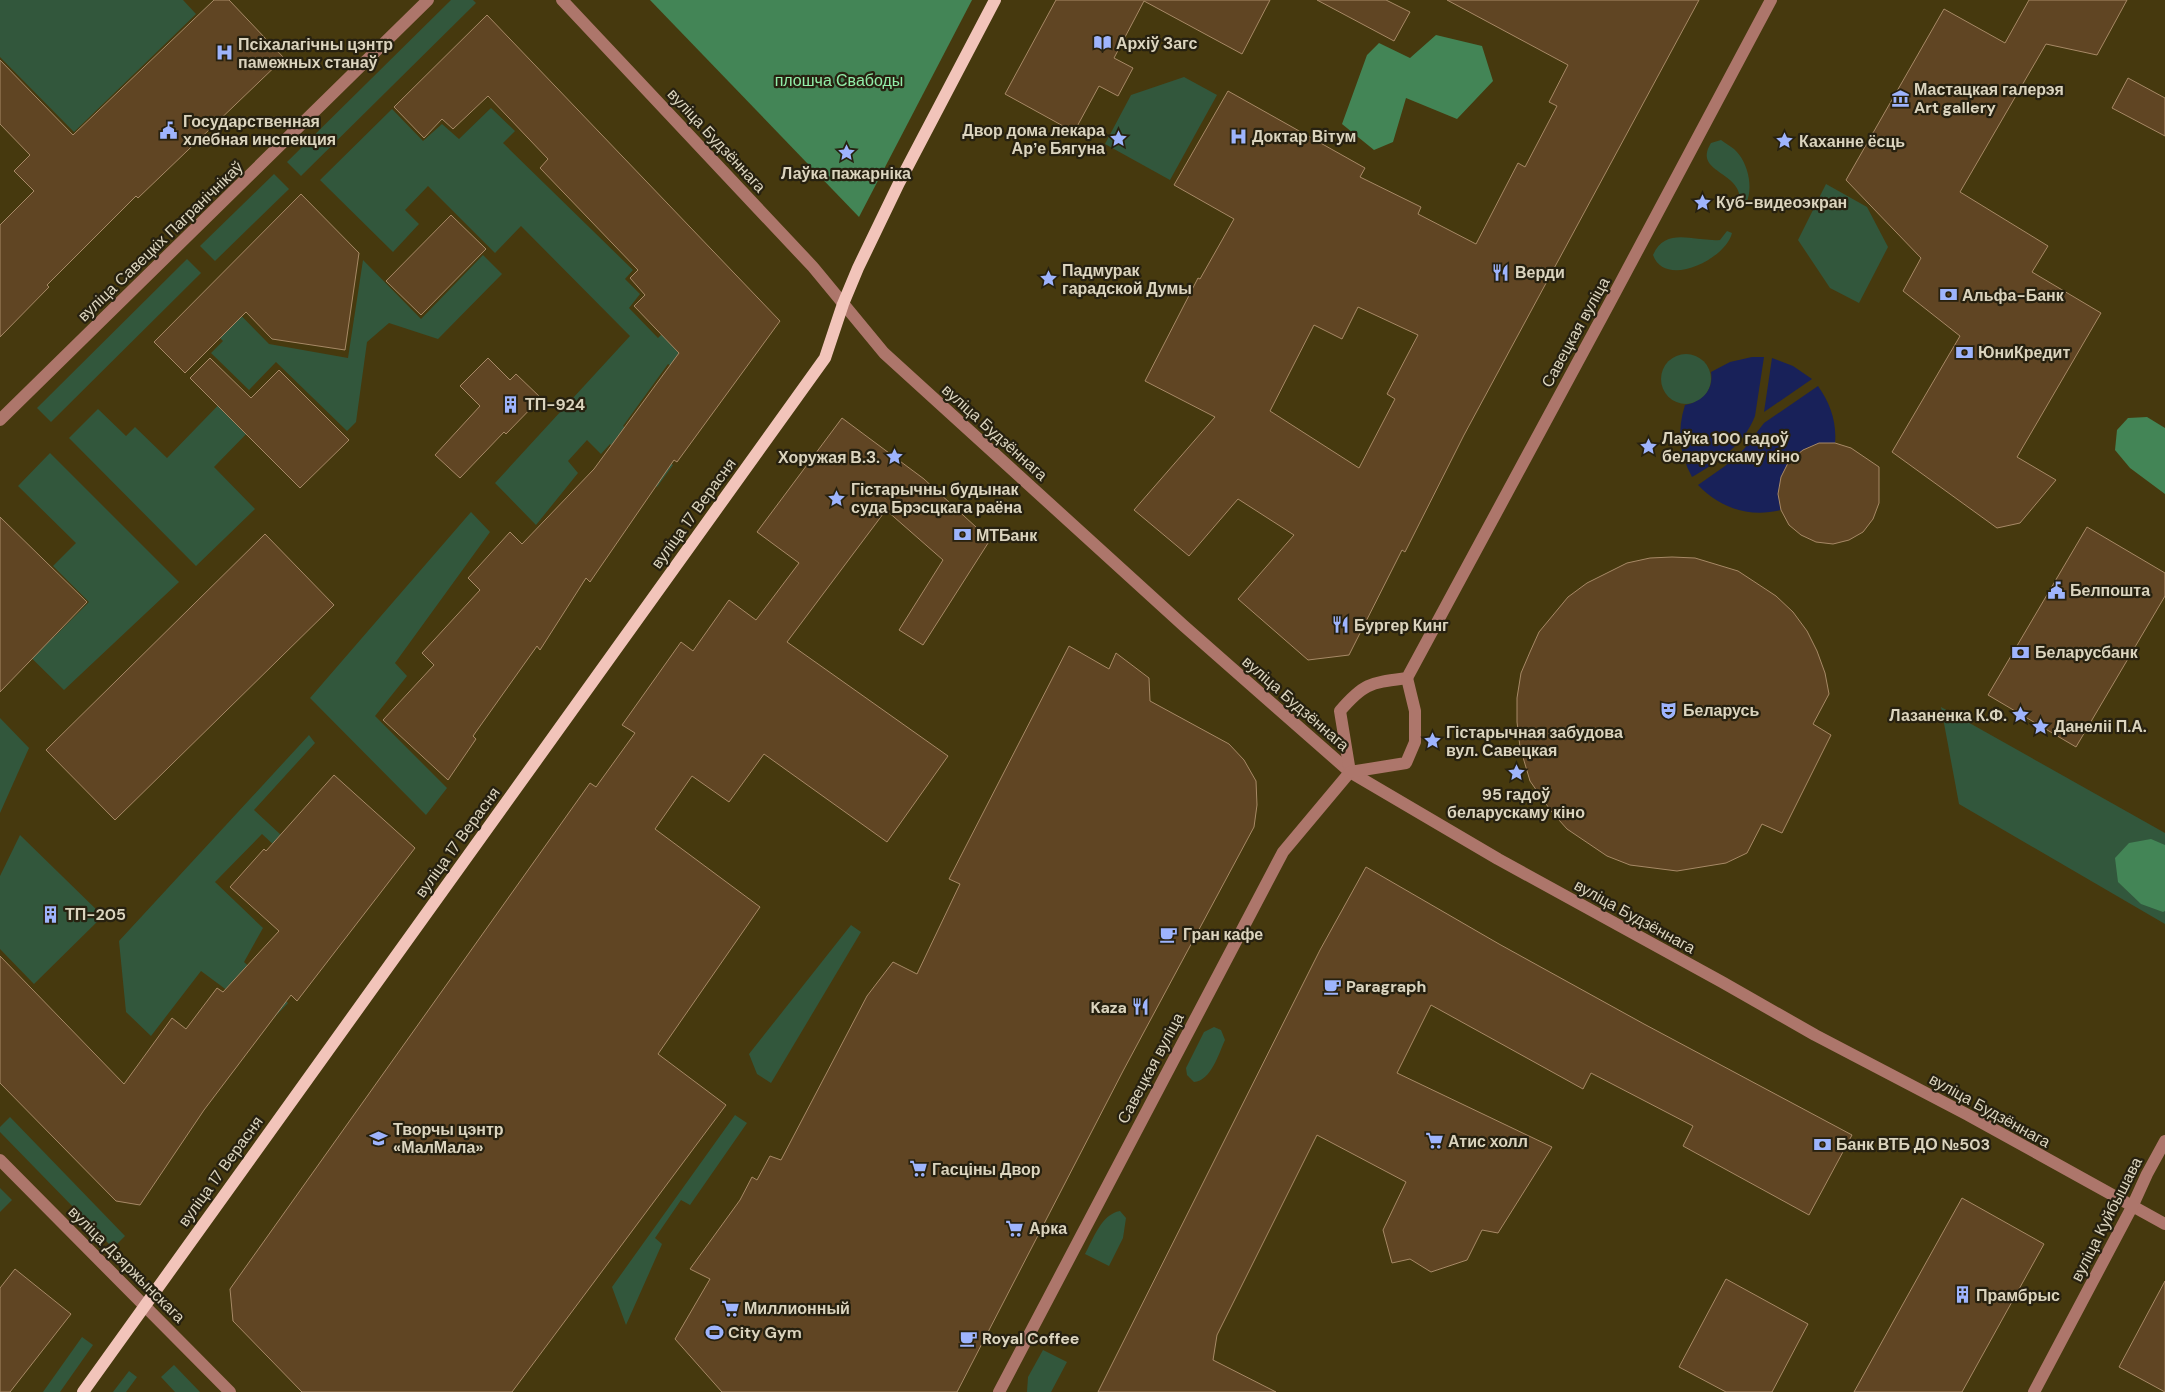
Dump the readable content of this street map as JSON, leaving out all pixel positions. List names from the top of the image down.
{
  "streets": {
    "main road": ["вуліца 17 Верасня"],
    "street": [
      "вуліца Будзённага",
      "вуліца Савецкіх Пагранічнікаў",
      "Савецкая вуліца",
      "вуліца Куйбышава",
      "вуліца Дзяржынскага"
    ]
  },
  "crossings": [
    ["вуліца Будзённага", "Савецкая вуліца"],
    ["вуліца Будзённага", "вуліца 17 Верасня"],
    ["вуліца Будзённага", "вуліца Куйбышава"],
    ["вуліца 17 Верасня", "вуліца Дзяржынскага"]
  ],
  "parks": ["плошча Свабоды"],
  "places": {
    "library": ["Архіў Загс"],
    "hospital": ["Псіхалагічны цэнтр памежных станаў", "Доктар Вітум"],
    "museum": ["Мастацкая галерэя Art gallery"],
    "public building": ["Государственная хлебная инспекция", "Белпошта"],
    "place": [
      "Двор дома лекара Арʼе Бягуна",
      "Каханне ёсць",
      "Лаўка пажарніка",
      "Куб-видеоэкран",
      "Падмурак гарадской Думы",
      "Лаўка 100 гадоў беларускаму кіно",
      "Хоружая В.З.",
      "Гістарычны будынак суда Брэсцкага раёна",
      "Лазаненка К.Ф.",
      "Данеліі П.А.",
      "Гістарычная забудова вул. Савецкая",
      "95 гадоў беларускаму кіно"
    ],
    "restaurant": ["Верди", "Бургер Кинг", "Kaza"],
    "bank": [
      "Альфа-Банк",
      "ЮниКредит",
      "МТБанк",
      "Беларусбанк",
      "Банк ВТБ ДО №503"
    ],
    "building": ["ТП-924", "ТП-205", "Прамбрыс"],
    "theatre": ["Беларусь"],
    "cafe": ["Гран кафе", "Paragraph", "Royal Coffee"],
    "school or university": ["Творчы цэнтр «МалМала»"],
    "supermarket": [
      "Атис холл",
      "Гасціны Двор",
      "Арка",
      "Миллионный"
    ],
    "sports": ["City Gym"]
  }
}
